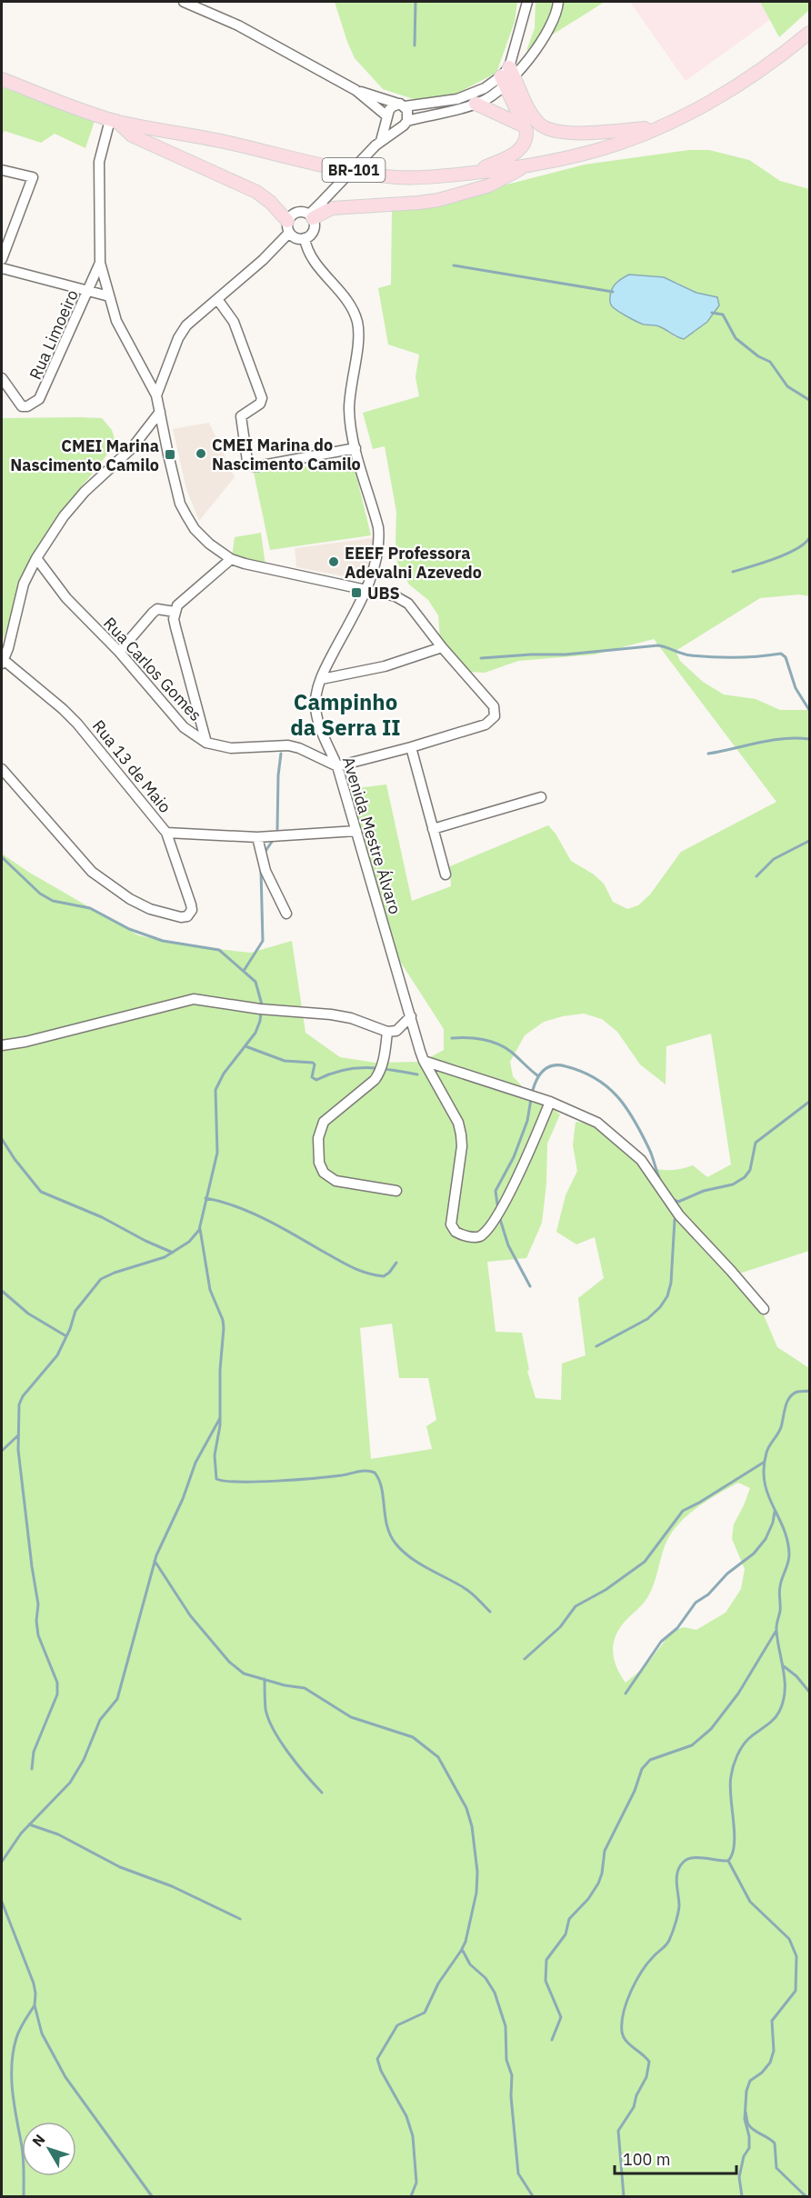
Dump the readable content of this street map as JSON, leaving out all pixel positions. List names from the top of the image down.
{
  "streets": {
    "main road": ["BR-101"],
    "street": [
      "Rua Limoeiro",
      "Rua Carlos Gomes",
      "Rua 13 de Maio",
      "Avenida Mestre Álvaro"
    ]
  },
  "crossings": [
    ["Rua Carlos Gomes", "Avenida Mestre Álvaro"],
    ["Rua 13 de Maio", "Avenida Mestre Álvaro"]
  ],
  "districts": ["Campinho da Serra II"],
  "places": {
    "other": ["CMEI Marina do Nascimento Camilo", "EEEF Professora Adevalni Azevedo"],
    "transit": ["CMEI Marina Nascimento Camilo", "UBS"]
  },
  "scale_bar": "100 m",
  "north": "top left"
}
